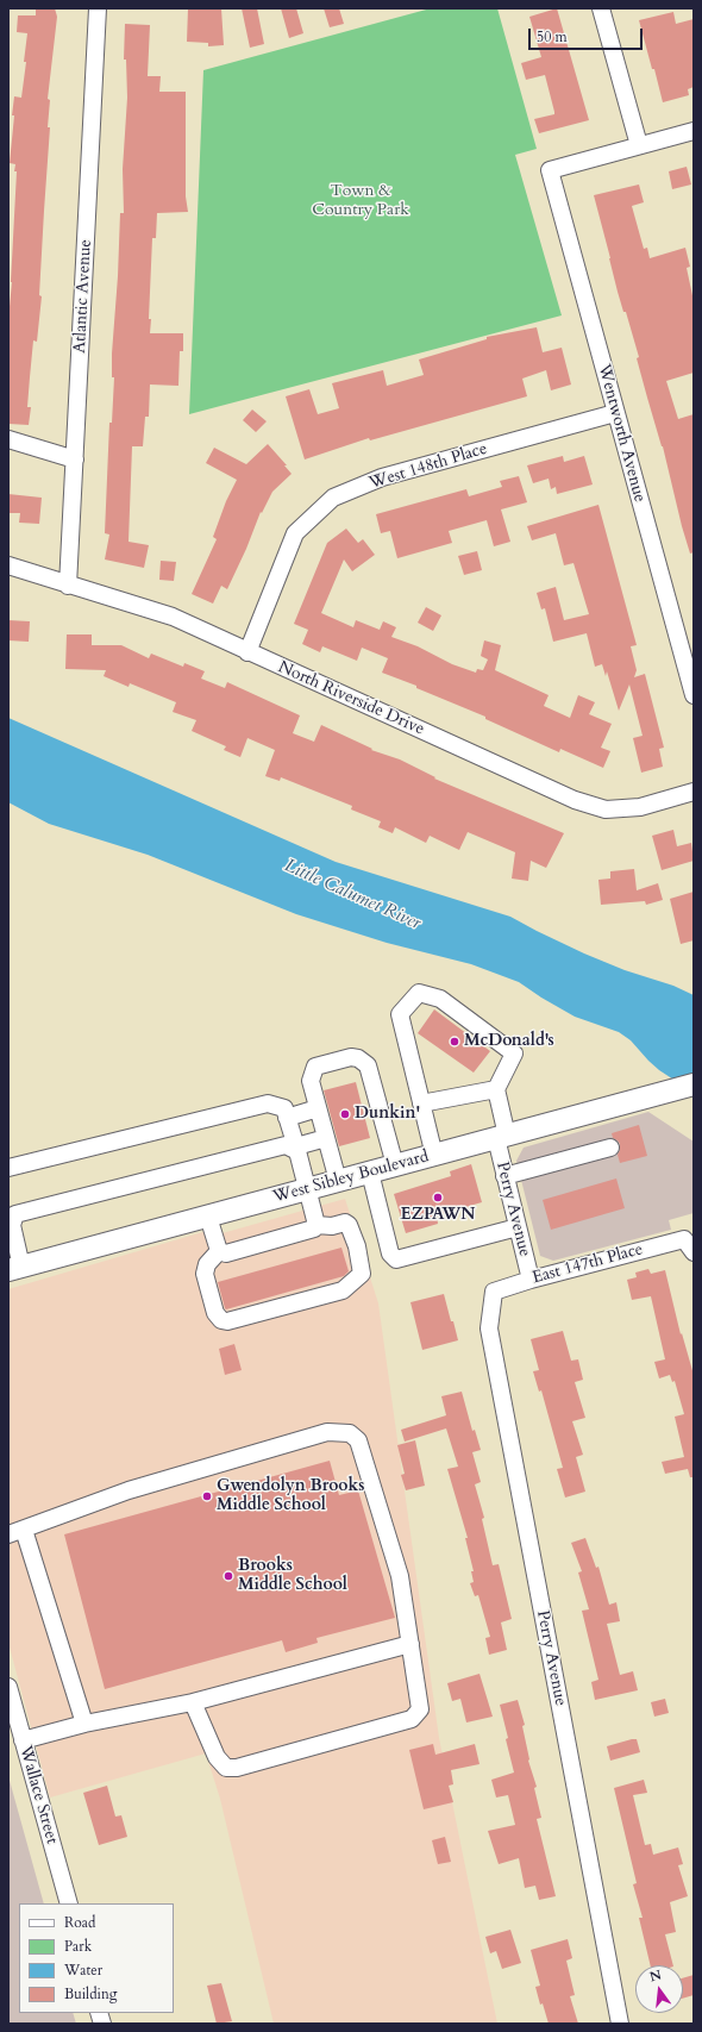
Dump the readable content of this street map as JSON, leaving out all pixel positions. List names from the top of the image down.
{
  "streets": {
    "main road": ["West Sibley Boulevard"],
    "street": [
      "Atlantic Avenue",
      "Wentworth Avenue",
      "West 148th Place",
      "North Riverside Drive",
      "Perry Avenue",
      "East 147th Place",
      "Wallace Street"
    ]
  },
  "crossings": [
    ["Atlantic Avenue", "North Riverside Drive"],
    ["Wentworth Avenue", "West 148th Place"],
    ["West 148th Place", "North Riverside Drive"],
    ["West Sibley Boulevard", "Perry Avenue"],
    ["Perry Avenue", "East 147th Place"]
  ],
  "water": ["Little Calumet River"],
  "parks": ["Town & Country Park"],
  "places": [
    "McDonald's",
    "Dunkin'",
    "EZPAWN",
    "Gwendolyn Brooks Middle School",
    "Brooks Middle School"
  ],
  "legend": [
    "Road",
    "Park",
    "Water",
    "Building"
  ],
  "scale_bar": "50 m",
  "north": "top"
}
